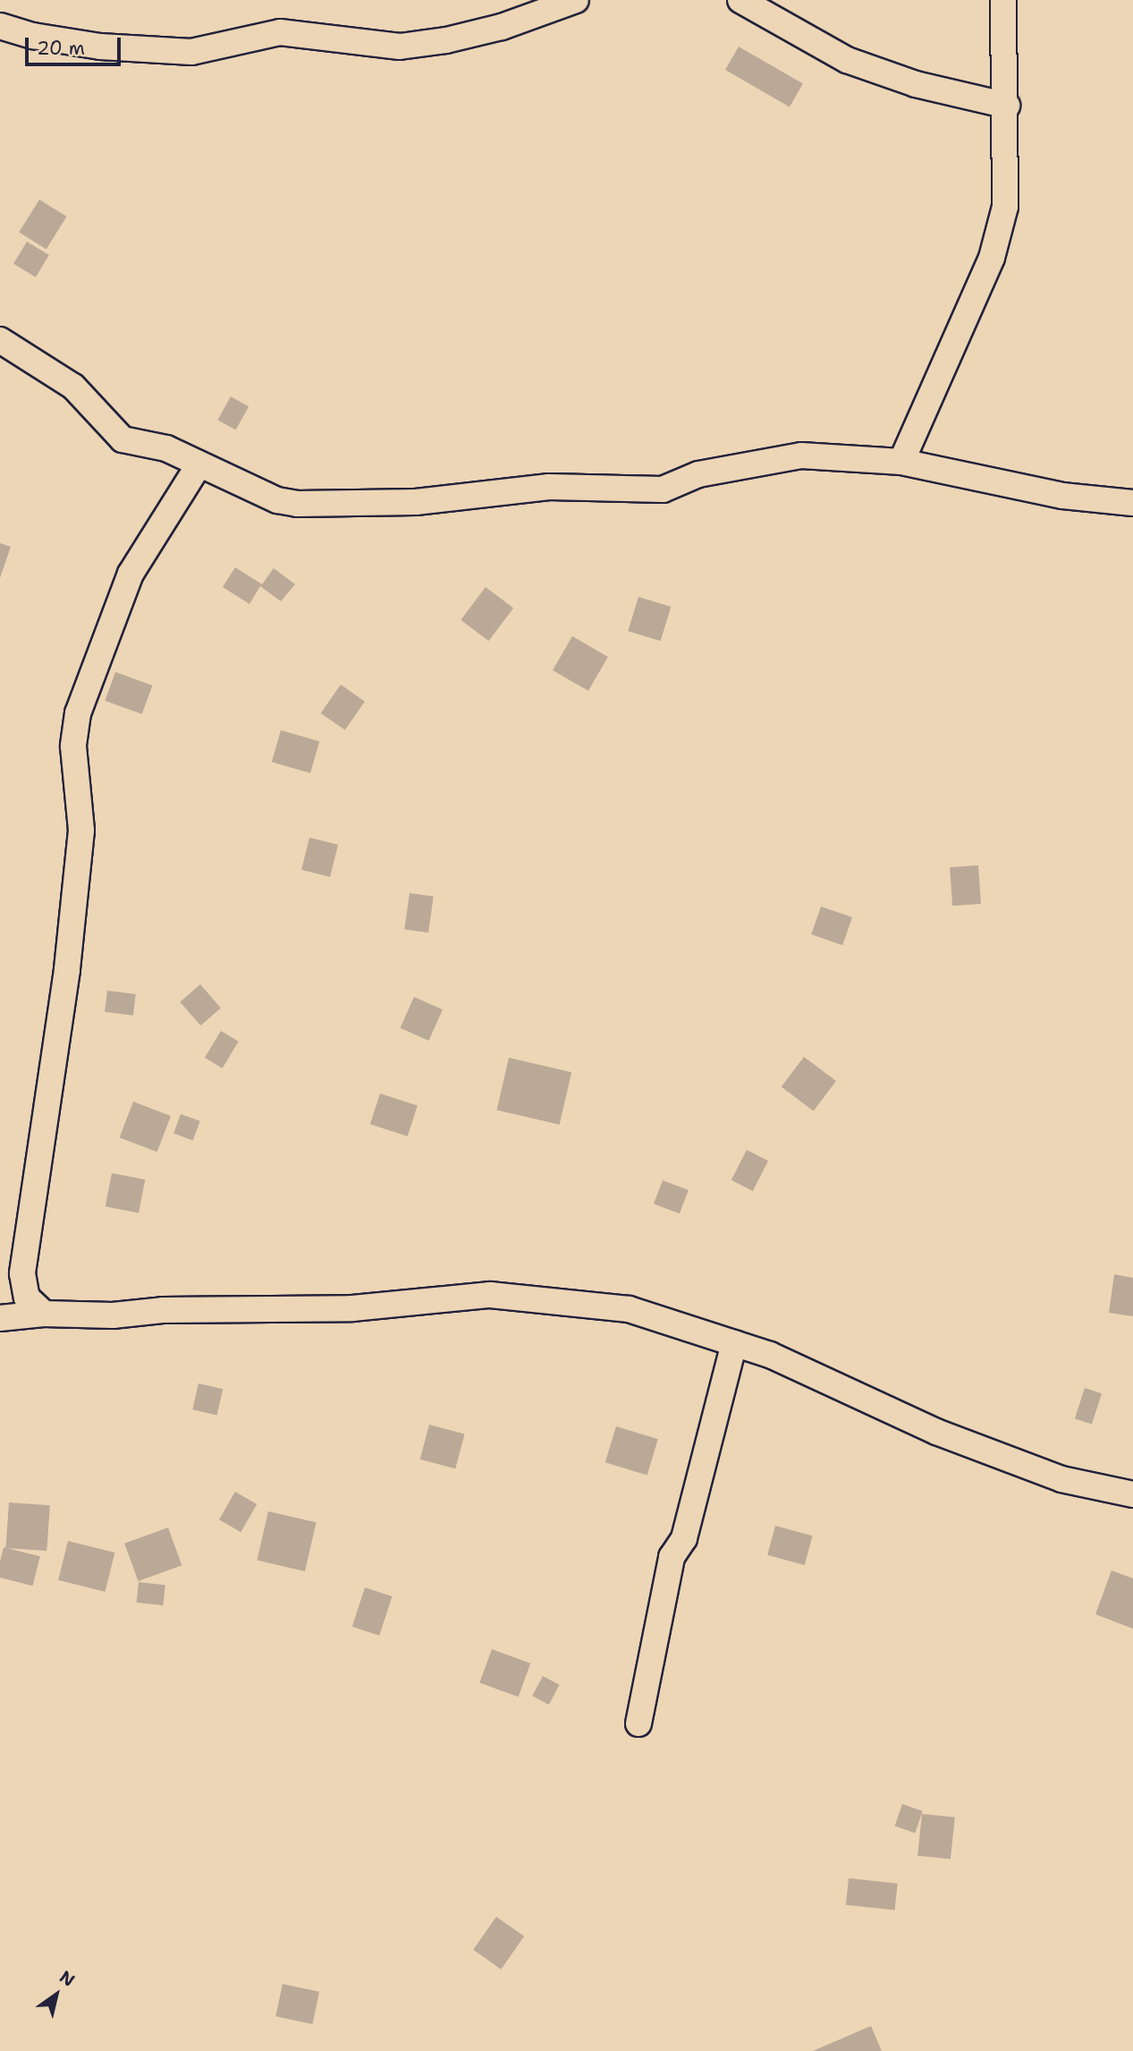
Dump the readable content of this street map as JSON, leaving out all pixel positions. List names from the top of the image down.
{
  "scale_bar": "20 m",
  "north": "top right"
}
